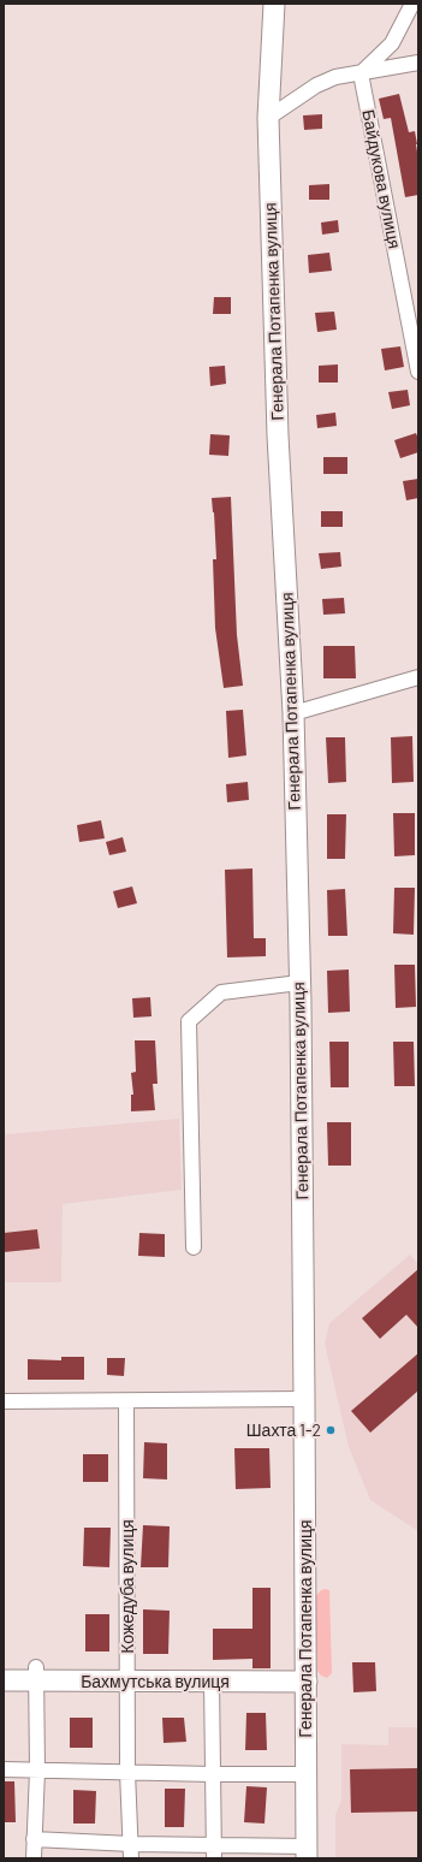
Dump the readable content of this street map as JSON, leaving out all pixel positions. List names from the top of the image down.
{
  "streets": {
    "main road": ["Генерала Потапенка вулиця", "Бахмутська вулиця"],
    "street": ["Байдукова вулиця", "Кожедуба вулиця"]
  },
  "crossings": [
    ["Генерала Потапенка вулиця", "Бахмутська вулиця"],
    ["Кожедуба вулиця", "Бахмутська вулиця"]
  ],
  "places": ["Шахта 1-2"]
}
